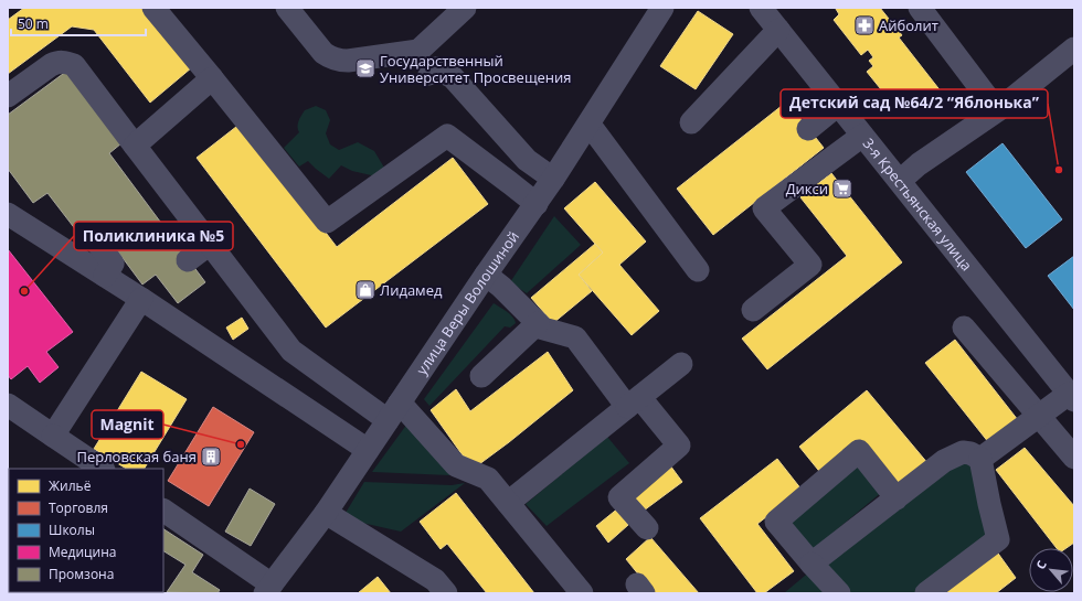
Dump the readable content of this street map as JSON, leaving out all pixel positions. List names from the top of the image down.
{
  "streets": {
    "street": ["3-я Крестьянская улица", "улица Веры Волошиной"]
  },
  "places": {
    "pharmacy": ["Айболит"],
    "school or university": ["Государственный Университет Просвещения"],
    "other": ["Детский сад №64/2 “Яблонька”", "Поликлиника №5", "Magnit"],
    "supermarket": ["Дикси"],
    "shop": ["Лидамед"],
    "building": ["Перловская баня"]
  },
  "legend": [
    "Жильё",
    "Торговля",
    "Школы",
    "Медицина",
    "Промзона"
  ],
  "scale_bar": "50 m",
  "north": "top left"
}
